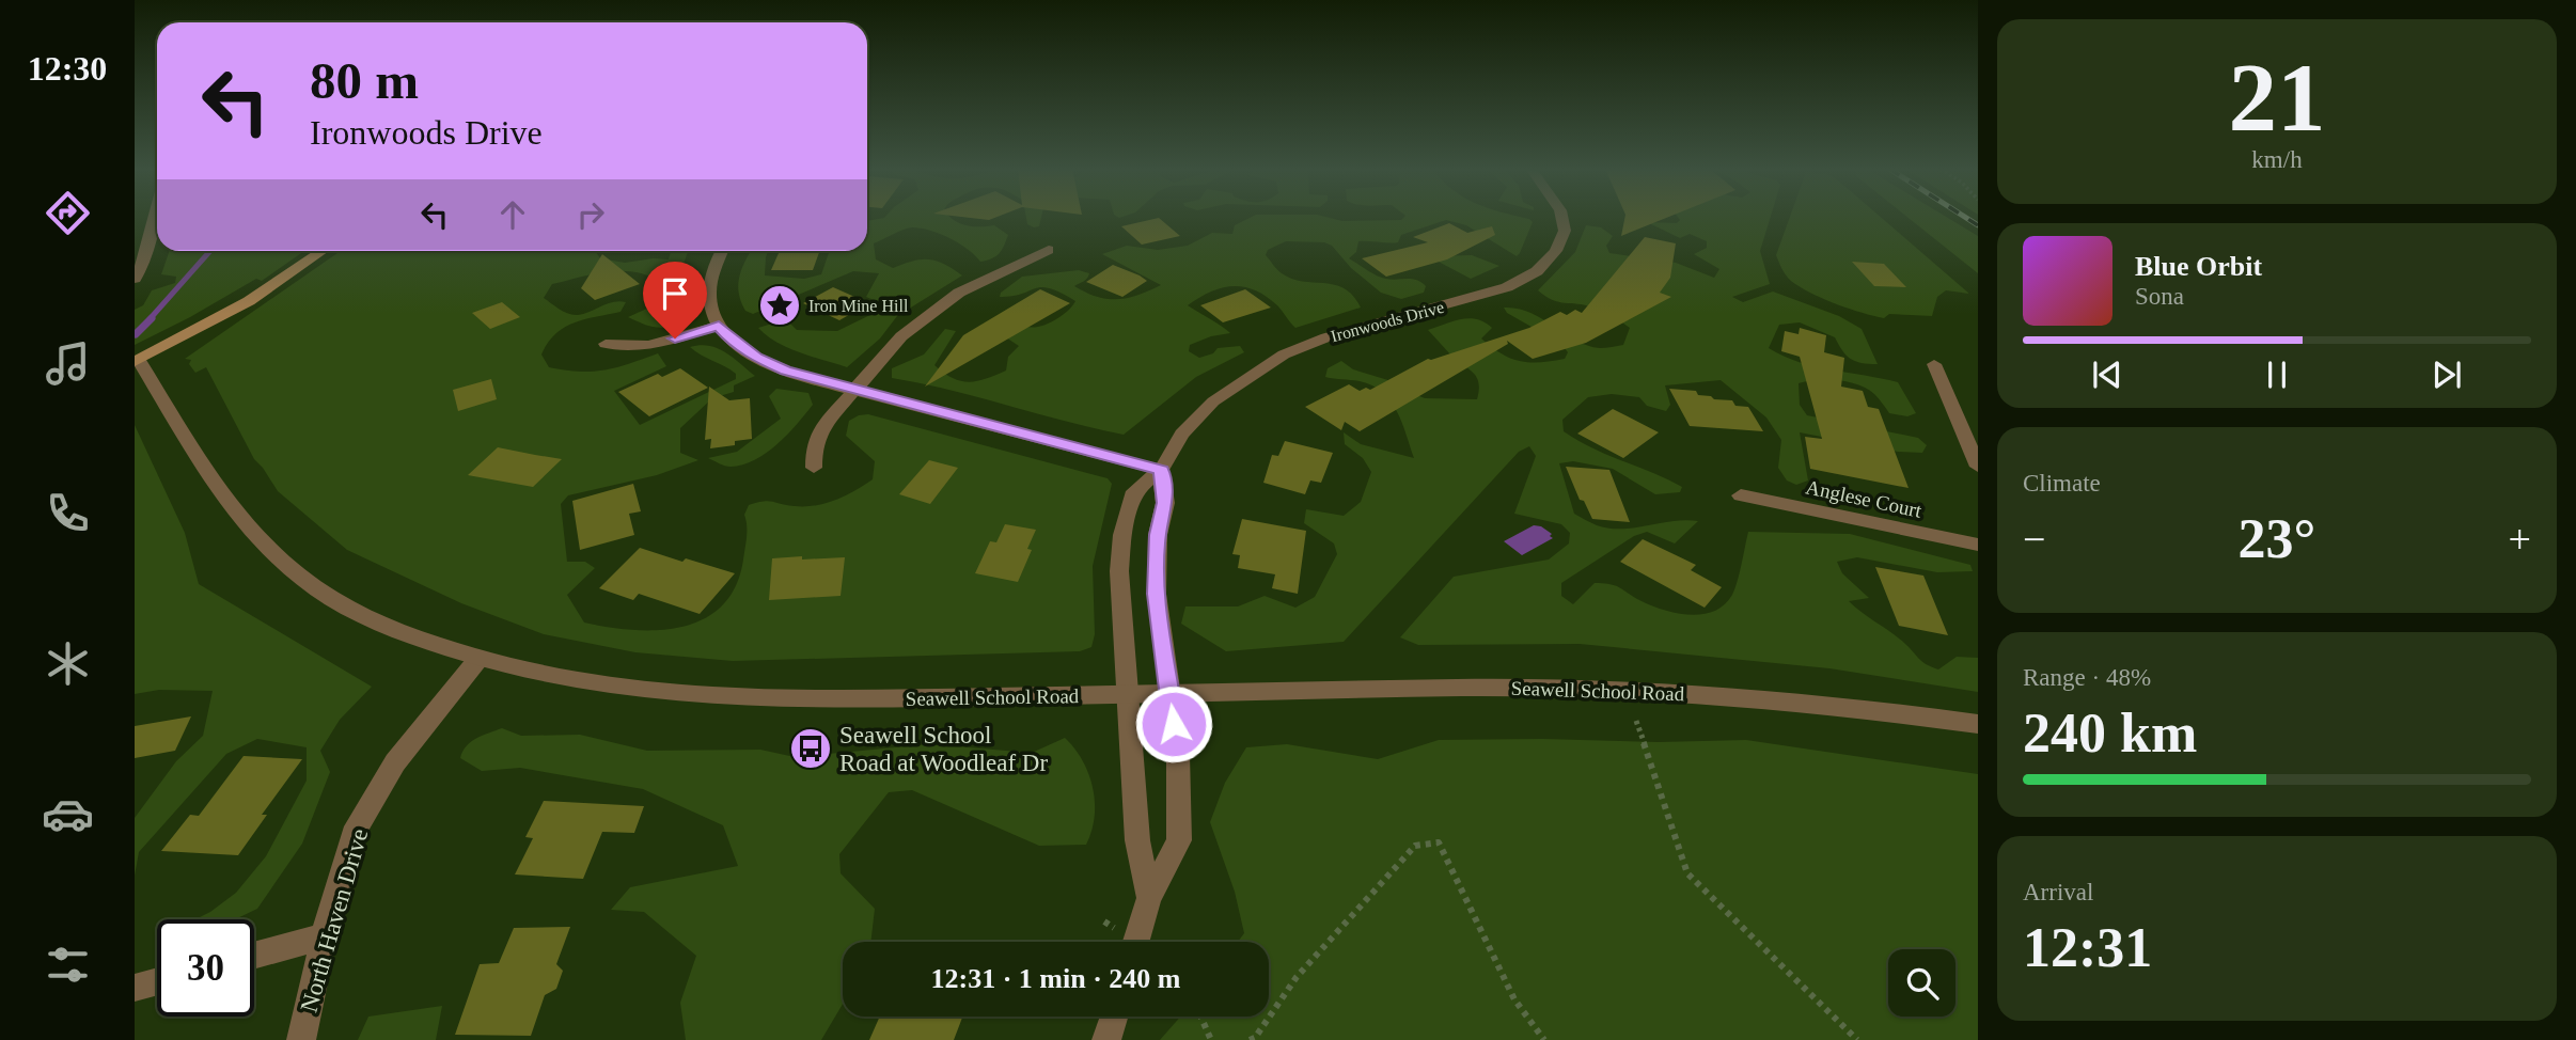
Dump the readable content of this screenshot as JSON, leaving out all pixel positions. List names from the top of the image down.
{
  "streets": {
    "street": [
      "Ironwoods Drive",
      "Anglese Court",
      "Seawell School Road",
      "North Haven Drive"
    ]
  },
  "crossings": [
    ["Ironwoods Drive", "Seawell School Road"],
    ["Seawell School Road", "North Haven Drive"]
  ],
  "places": {
    "place": ["Iron Mine Hill"],
    "bus stop": ["Seawell School Road at Woodleaf Dr"]
  },
  "page": {
    "tabs": "12:30",
    "tile": [
      ["21", "km/h"],
      "Climate",
      ["Range · 48%", "240 km"],
      ["Arrival", "12:31"]
    ],
    "turn": ["80 m", "Ironwoods Drive"],
    "song": ["Blue Orbit", "Sona"],
    "heat": ["−", "23°", "+"],
    "limit": "30",
    "trip": "12:31 · 1 min · 240 m"
  }
}
